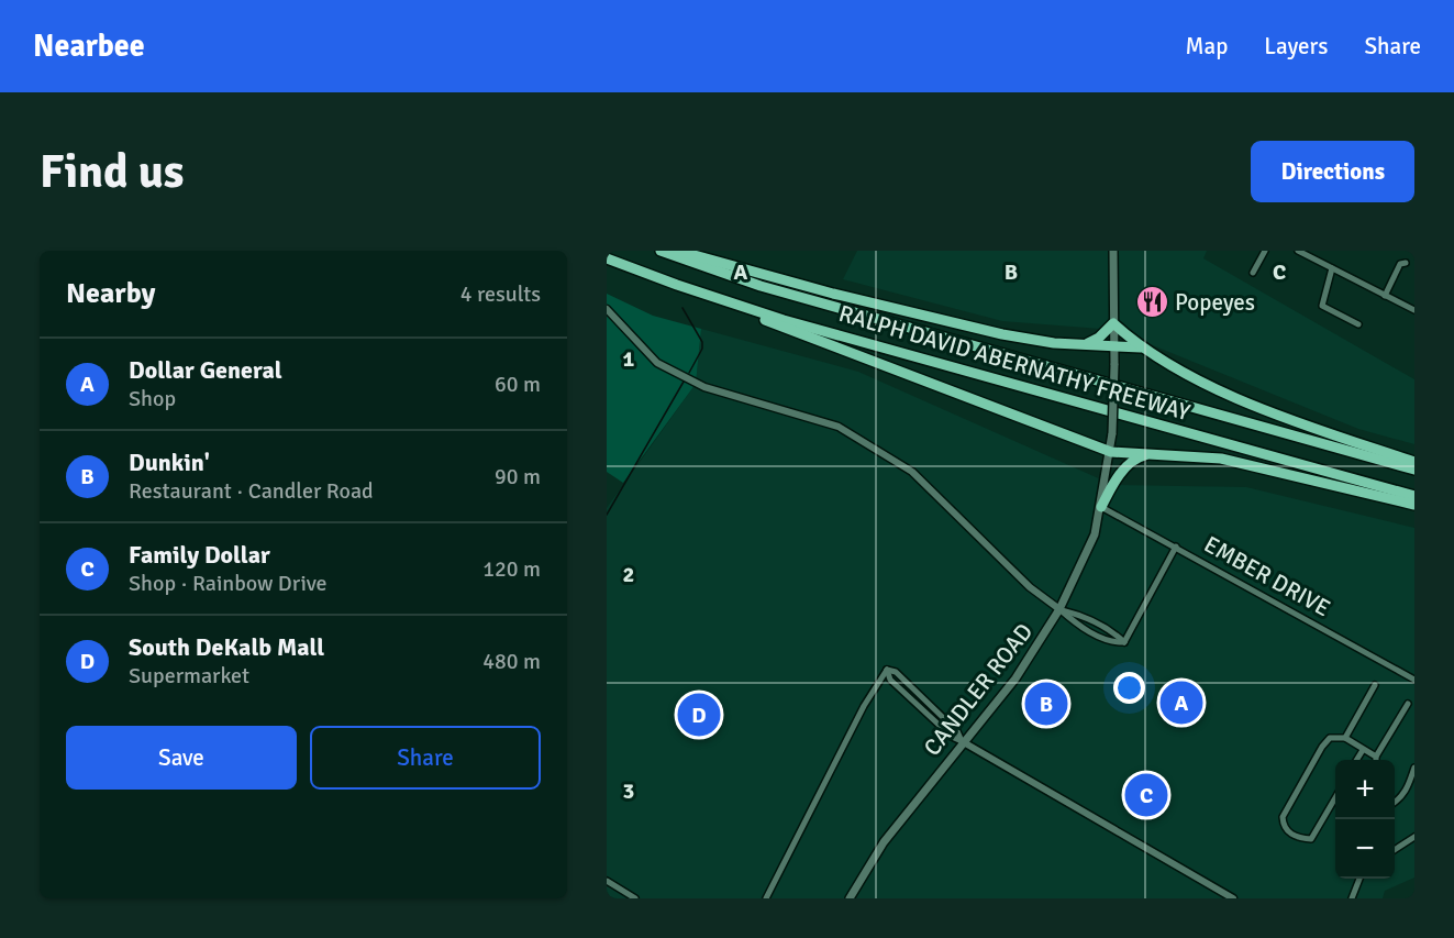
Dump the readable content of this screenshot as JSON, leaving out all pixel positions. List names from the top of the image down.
{
  "streets": {
    "highway": ["RALPH DAVID ABERNATHY FREEWAY"],
    "main road": ["CANDLER ROAD"],
    "street": ["EMBER DRIVE"]
  },
  "crossings": [
    ["EMBER DRIVE", "CANDLER ROAD"]
  ],
  "places": {
    "restaurant": ["Popeyes"]
  },
  "page": {
    "header": "Nearbee",
    "nav": ["Map", "Layers", "Share"],
    "buttons": [
      "Directions",
      ["Save", "Share"]
    ],
    "title": "Find us",
    "heading": ["Nearby", "4 results"],
    "list": [
      {
        "mark": "A",
        "name": "Dollar General",
        "note": "Shop",
        "value": "60 m"
      },
      {
        "mark": "B",
        "name": "Dunkin'",
        "note": "Restaurant · Candler Road",
        "value": "90 m"
      },
      {
        "mark": "C",
        "name": "Family Dollar",
        "note": "Shop · Rainbow Drive",
        "value": "120 m"
      },
      {
        "mark": "D",
        "name": "South DeKalb Mall",
        "note": "Supermarket",
        "value": "480 m"
      }
    ],
    "pins": [
      "A",
      "B",
      "D",
      "C"
    ],
    "map_buttons": ["+", "−"]
  },
  "grid": {
    "columns": ["A", "B", "C"],
    "rows": ["1", "2", "3"]
  }
}
